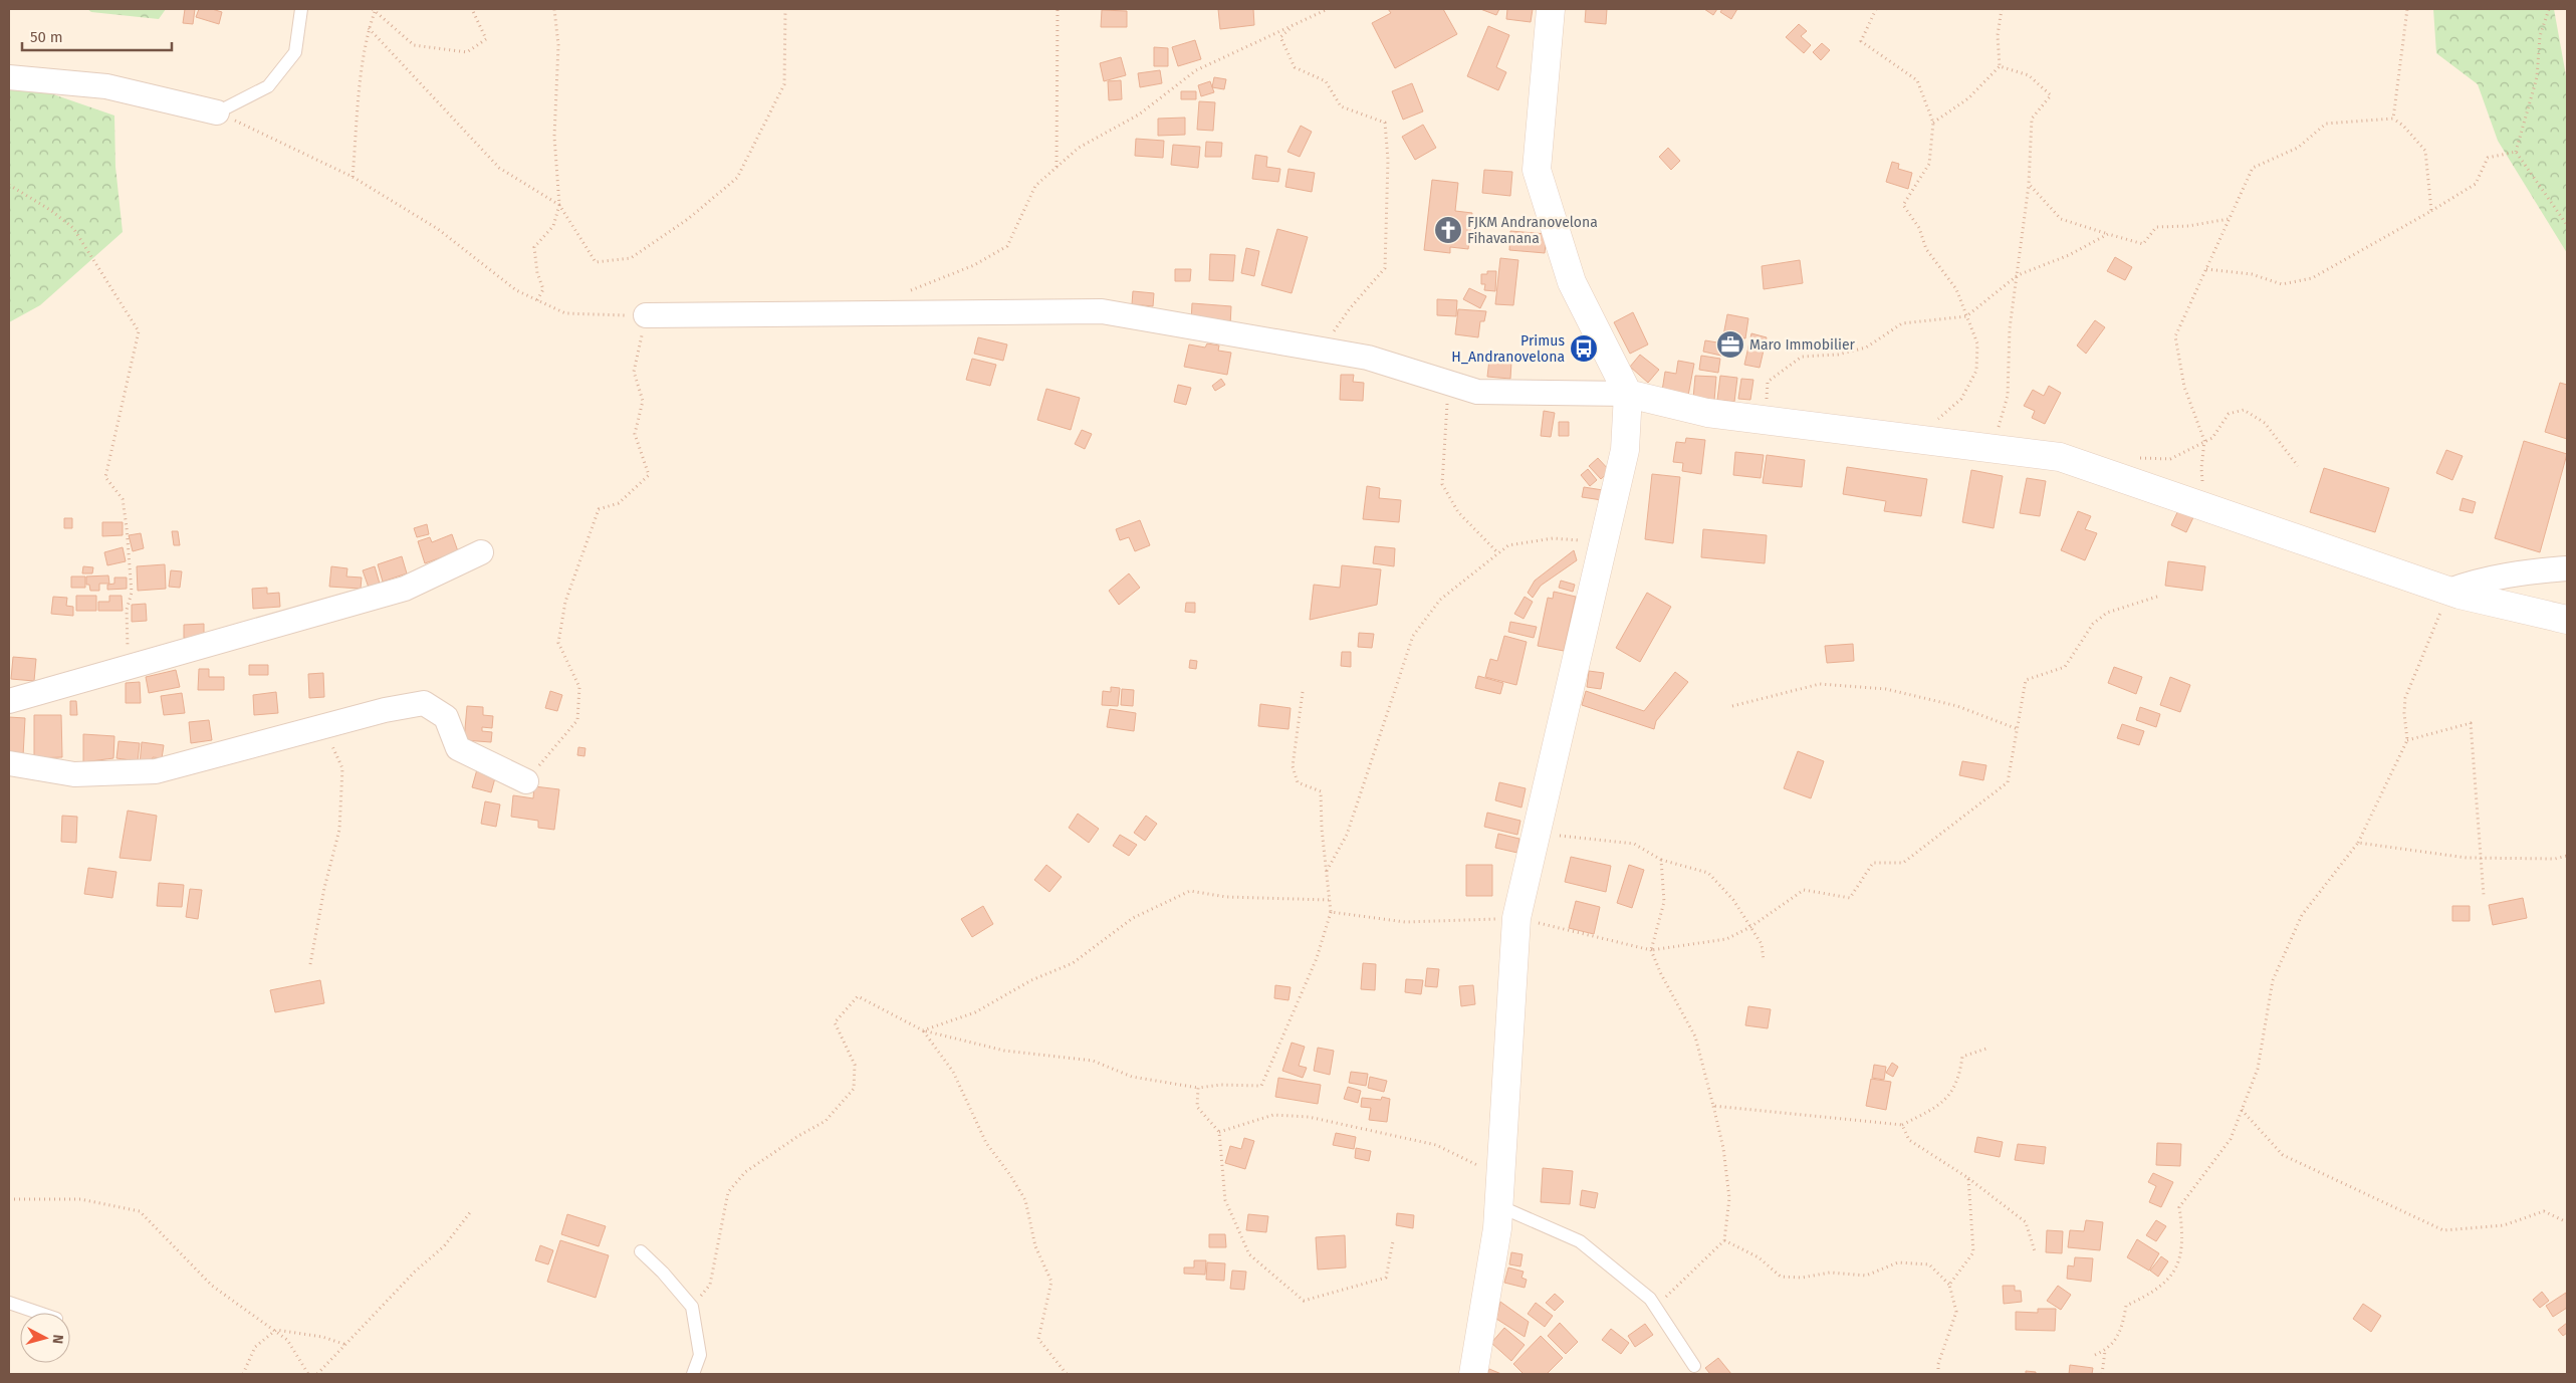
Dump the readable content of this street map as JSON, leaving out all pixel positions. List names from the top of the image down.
{
  "places": {
    "church": ["FJKM Andranovelona Fihavanana"],
    "office": ["Maro Immobilier"],
    "bus stop": ["Primus H_Andranovelona"]
  },
  "scale_bar": "50 m",
  "north": "right"
}
